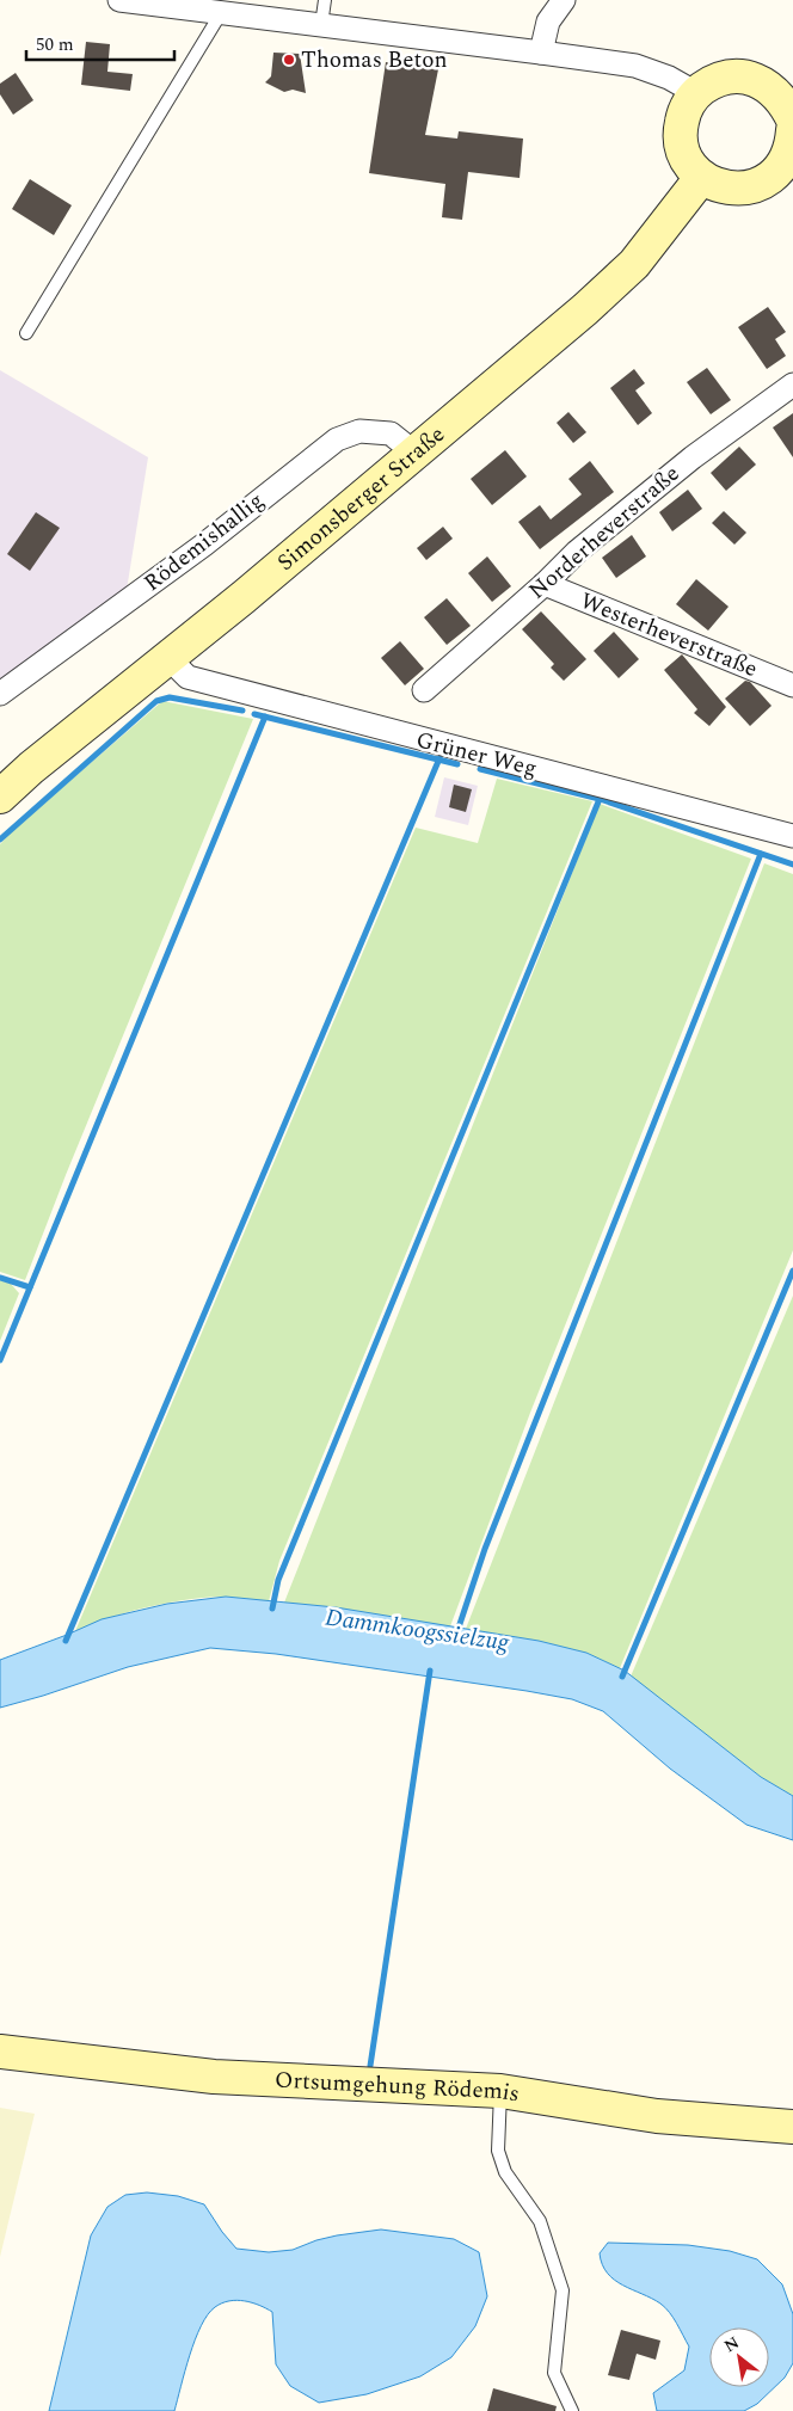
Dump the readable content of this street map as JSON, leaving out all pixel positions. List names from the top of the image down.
{
  "streets": {
    "main road": ["Simonsberger Straße", "Ortsumgehung Rödemis"],
    "street": [
      "Norderheverstraße",
      "Rödemishallig",
      "Westerheverstraße",
      "Grüner Weg"
    ]
  },
  "crossings": [
    ["Simonsberger Straße", "Rödemishallig"],
    ["Simonsberger Straße", "Grüner Weg"],
    ["Norderheverstraße", "Westerheverstraße"]
  ],
  "water": ["Dammkoogssielzug"],
  "places": ["Thomas Beton"],
  "scale_bar": "50 m",
  "north": "top left"
}
